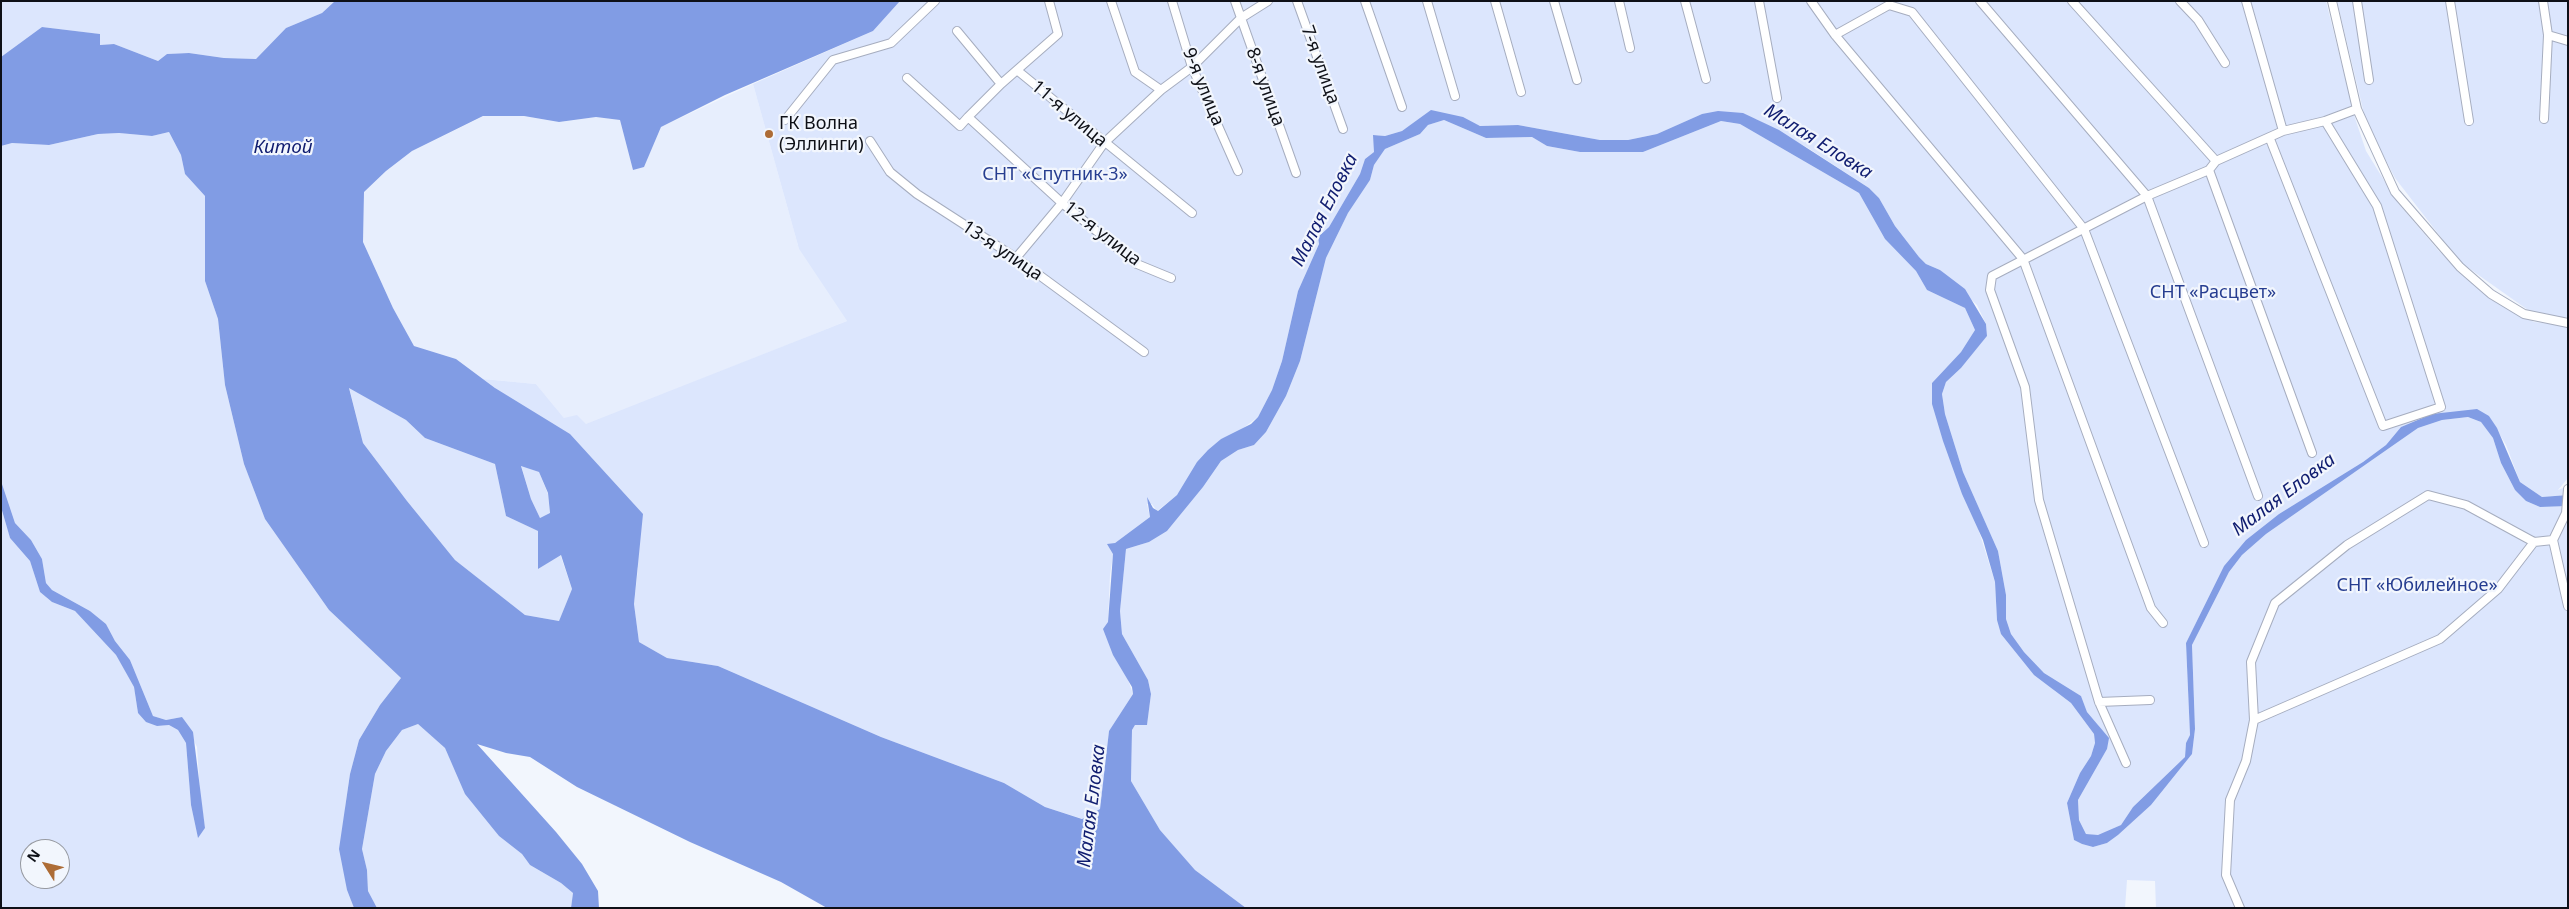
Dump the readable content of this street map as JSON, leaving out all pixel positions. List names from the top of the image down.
{
  "streets": {
    "street": [
      "7-я улица",
      "9-я улица",
      "8-я улица",
      "11-я улица",
      "12-я улица",
      "13-я улица"
    ]
  },
  "crossings": [
    ["11-я улица", "12-я улица"]
  ],
  "water": ["Малая Еловка", "Китой"],
  "parks": ["СНТ «Спутник-3»", "СНТ «Расцвет»", "СНТ «Юбилейное»"],
  "places": ["ГК Волна (Эллинги)"],
  "north": "top left"
}
